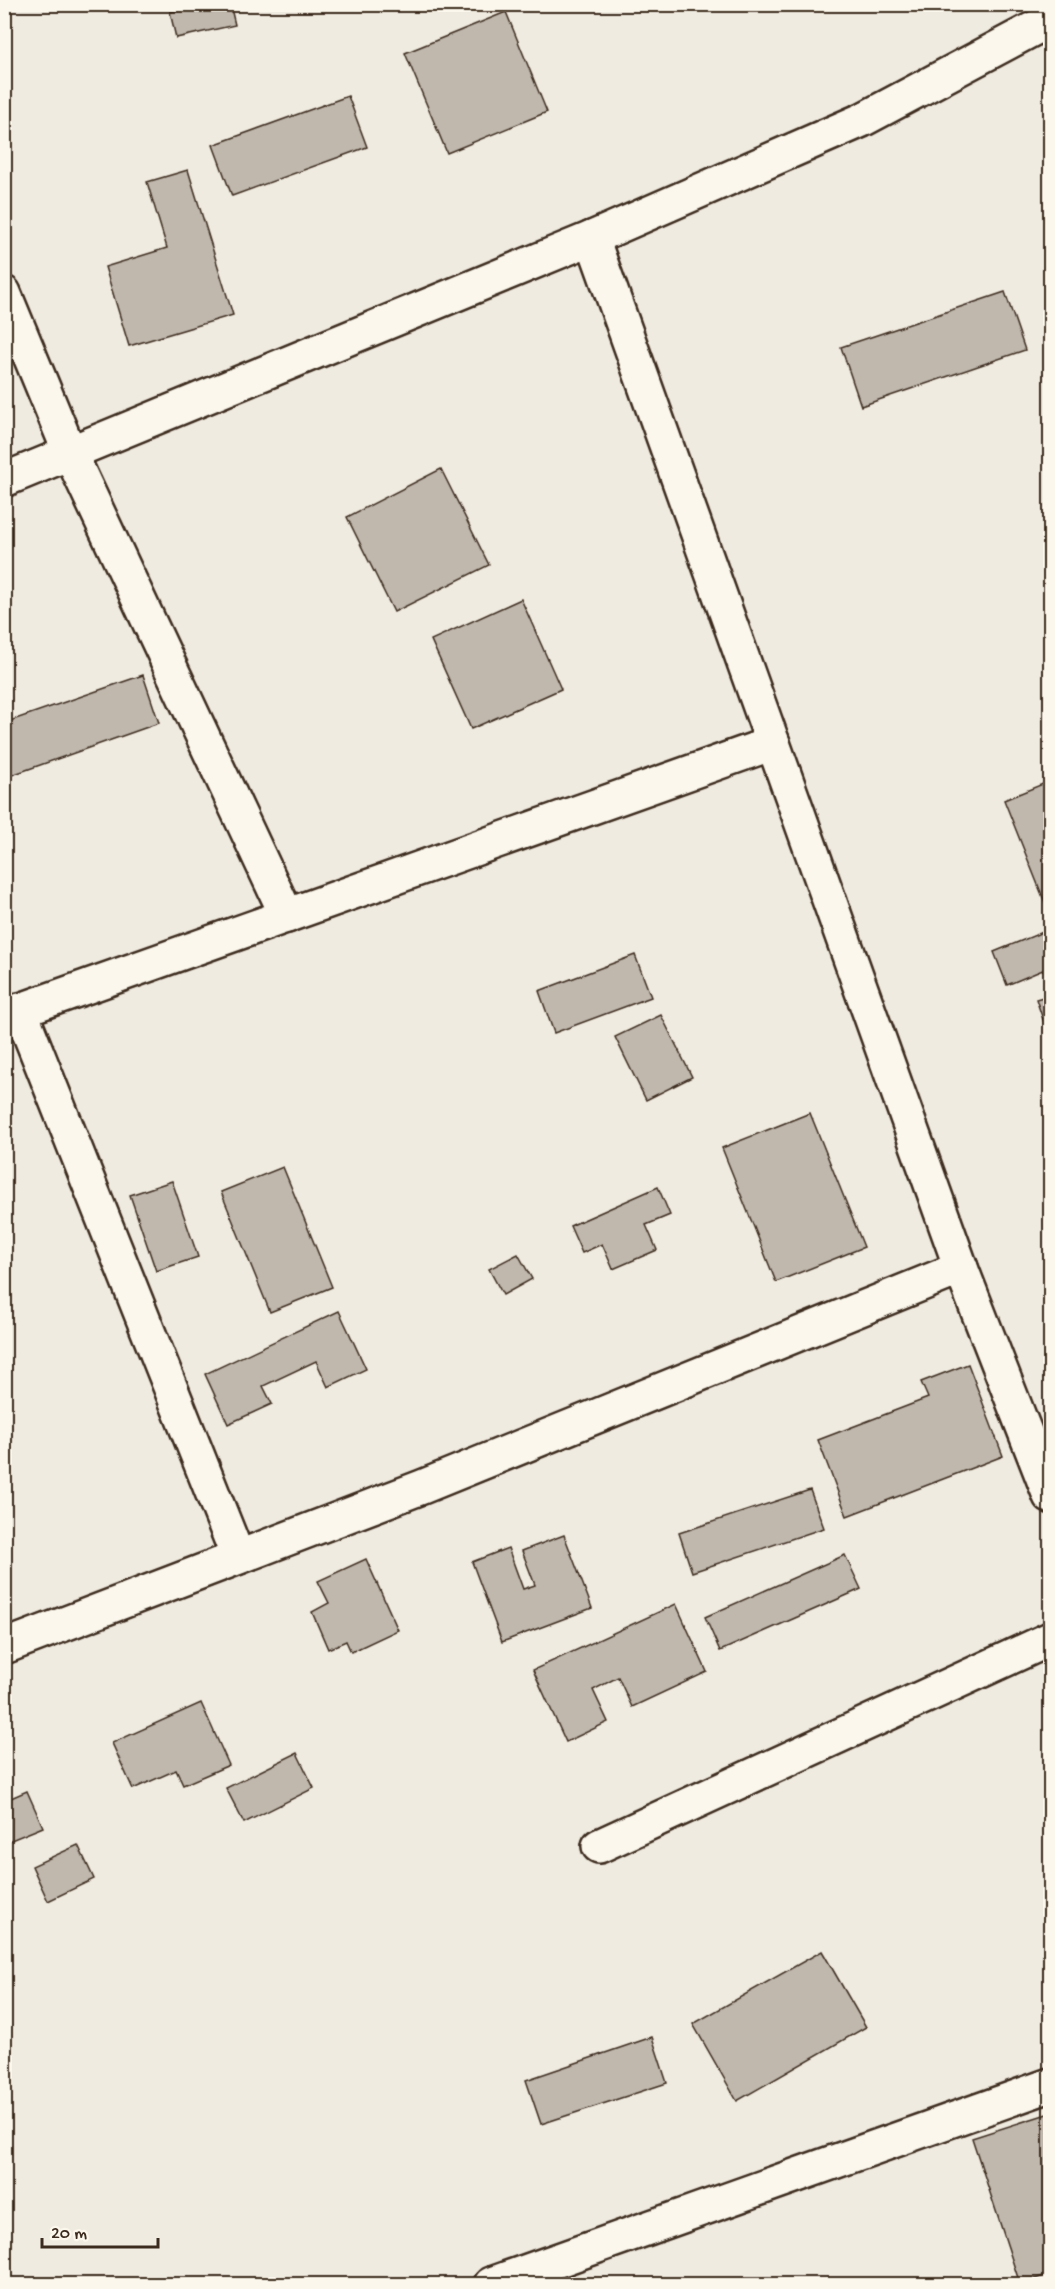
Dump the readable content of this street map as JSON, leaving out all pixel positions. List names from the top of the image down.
{
  "scale_bar": "20 m"
}
